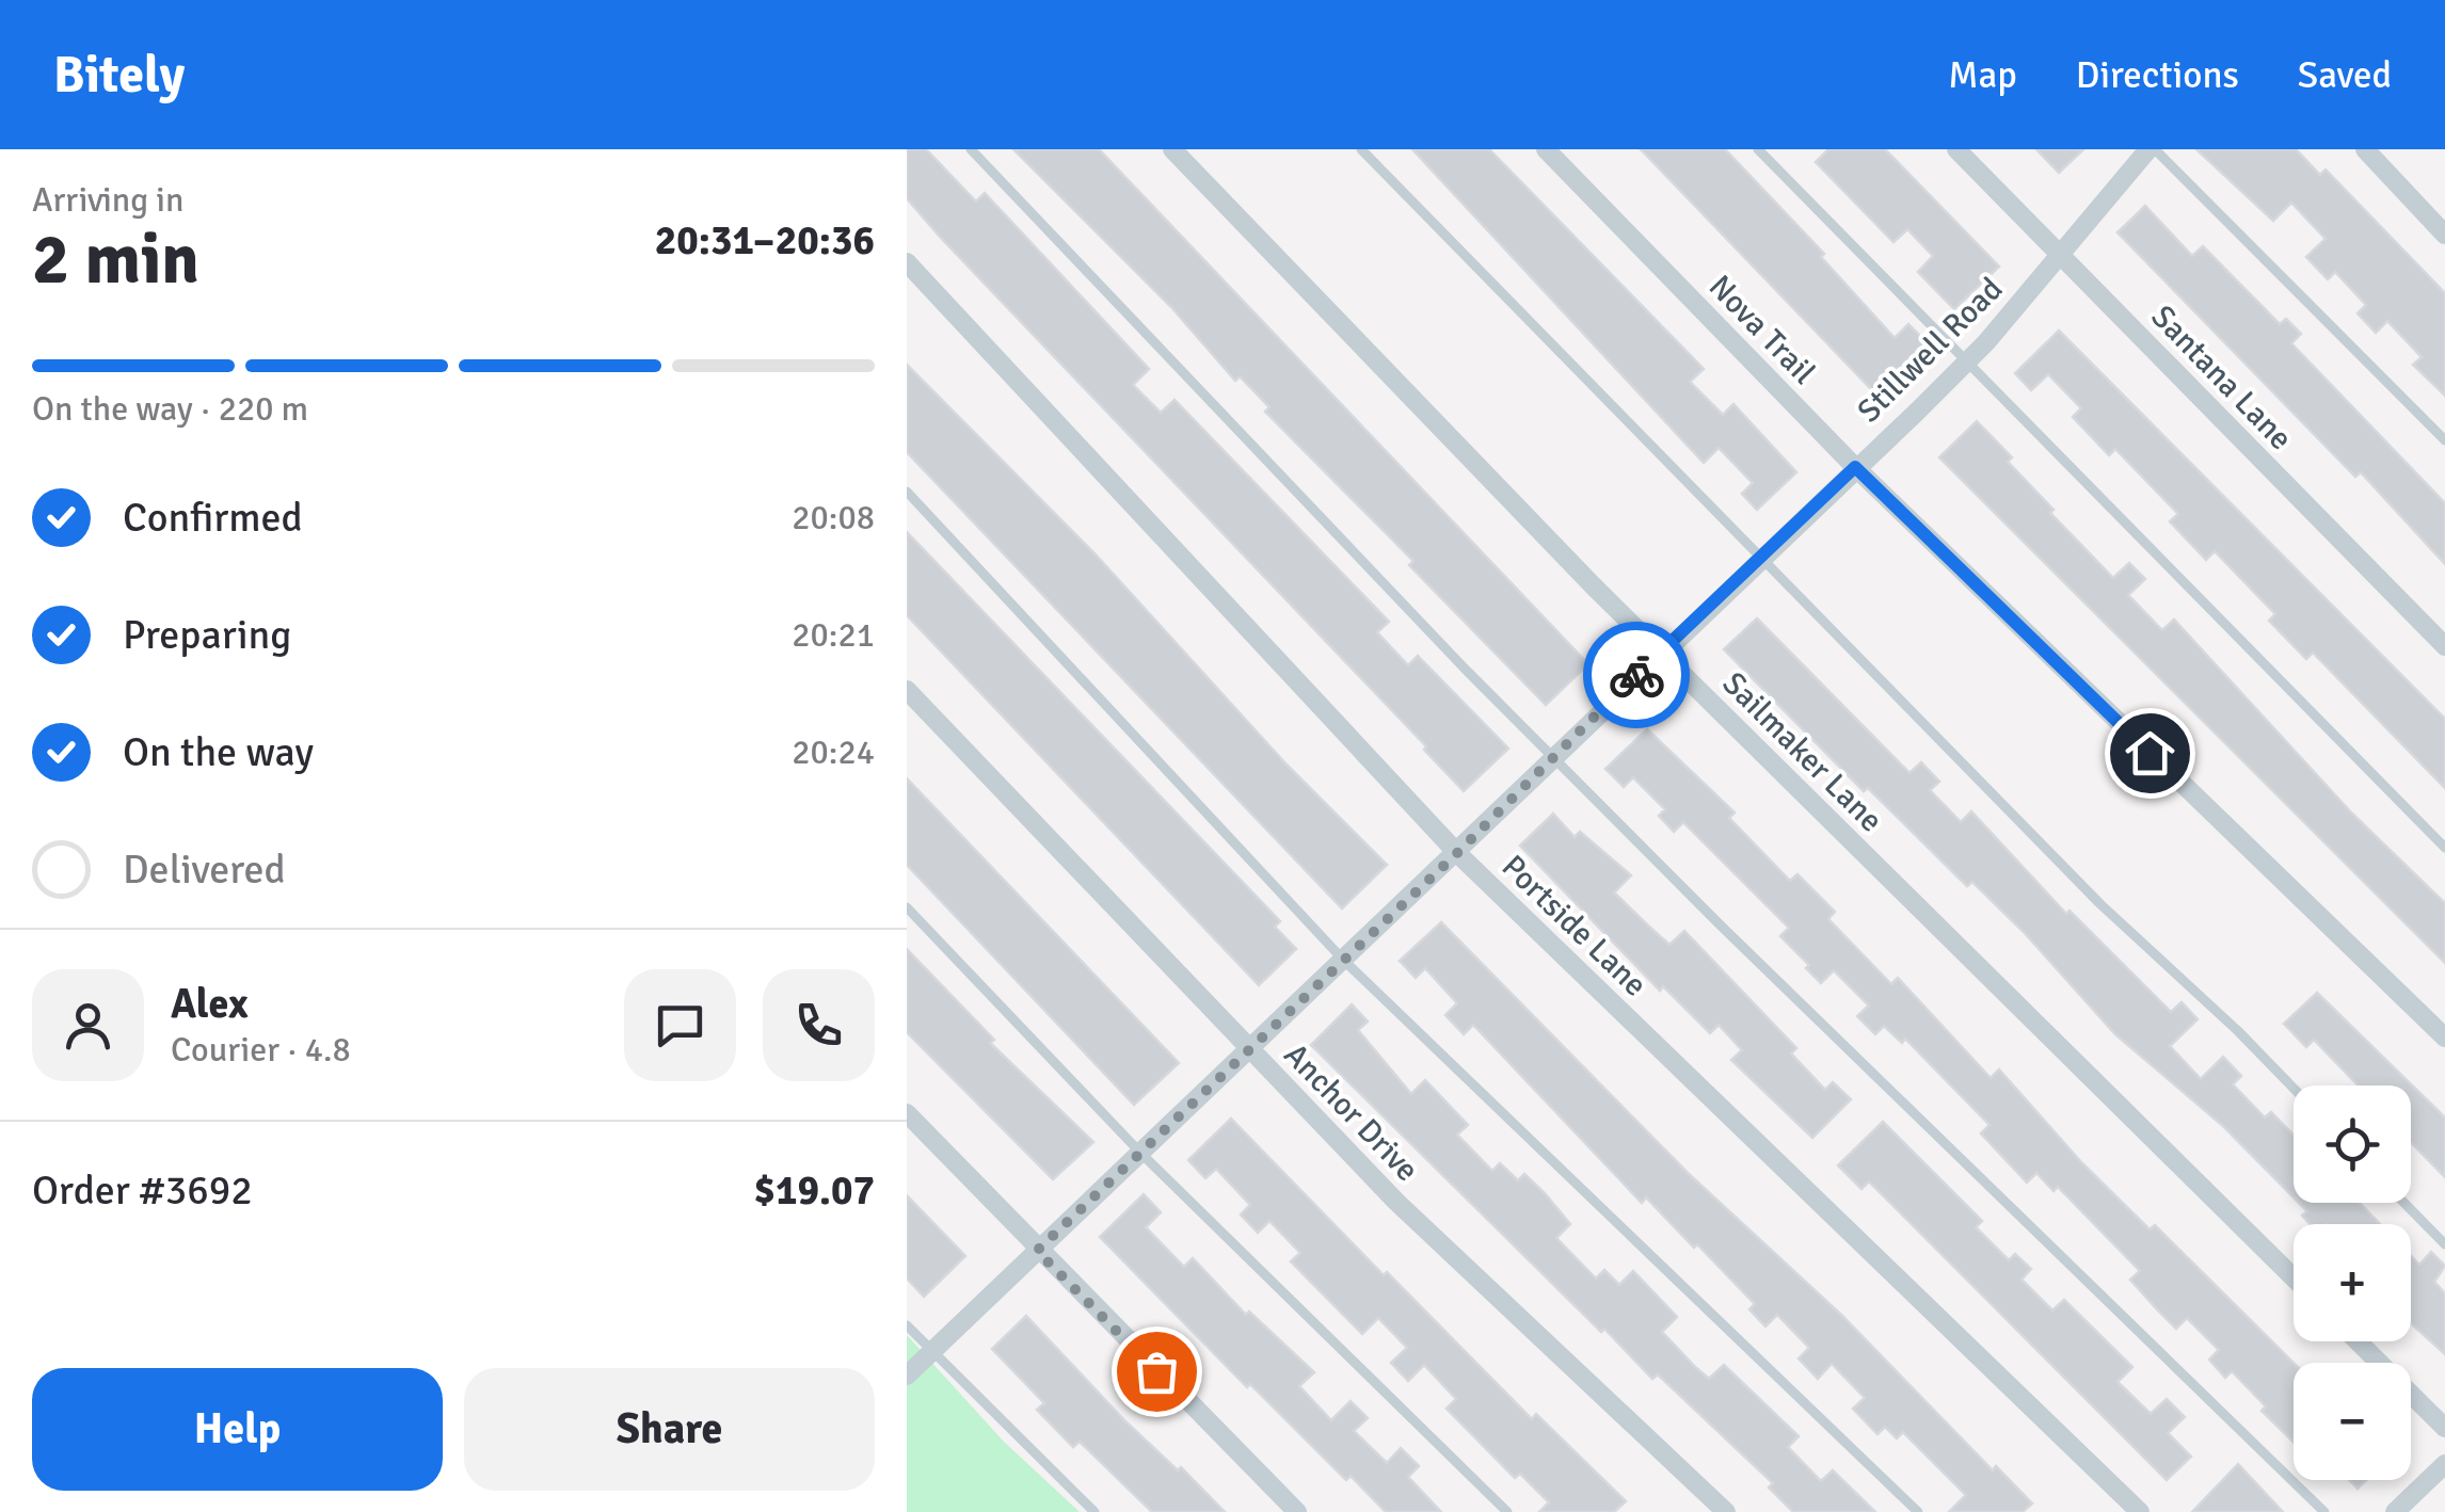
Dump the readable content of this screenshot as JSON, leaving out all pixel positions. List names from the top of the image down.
{
  "streets": {
    "street": [
      "Nova Trail",
      "Stillwell Road",
      "Santana Lane",
      "Sailmaker Lane",
      "Portside Lane",
      "Anchor Drive"
    ]
  },
  "crossings": [
    ["Nova Trail", "Stillwell Road"],
    ["Stillwell Road", "Santana Lane"],
    ["Stillwell Road", "Sailmaker Lane"],
    ["Stillwell Road", "Portside Lane"],
    ["Stillwell Road", "Anchor Drive"]
  ],
  "page": {
    "header": "Bitely",
    "nav": ["Map", "Directions", "Saved"],
    "heading": ["2 min", "Arriving in", "20:31–20:36"],
    "panel": [
      "Alex",
      "Courier · 4.8",
      "Order #3692",
      "$19.07"
    ],
    "bar": "On the way · 220 m",
    "list": [
      ["Confirmed", "20:08"],
      ["Preparing", "20:21"],
      ["On the way", "20:24"],
      "Delivered"
    ],
    "map_buttons": ["+", "−"],
    "buttons": ["Help", "Share"]
  }
}
